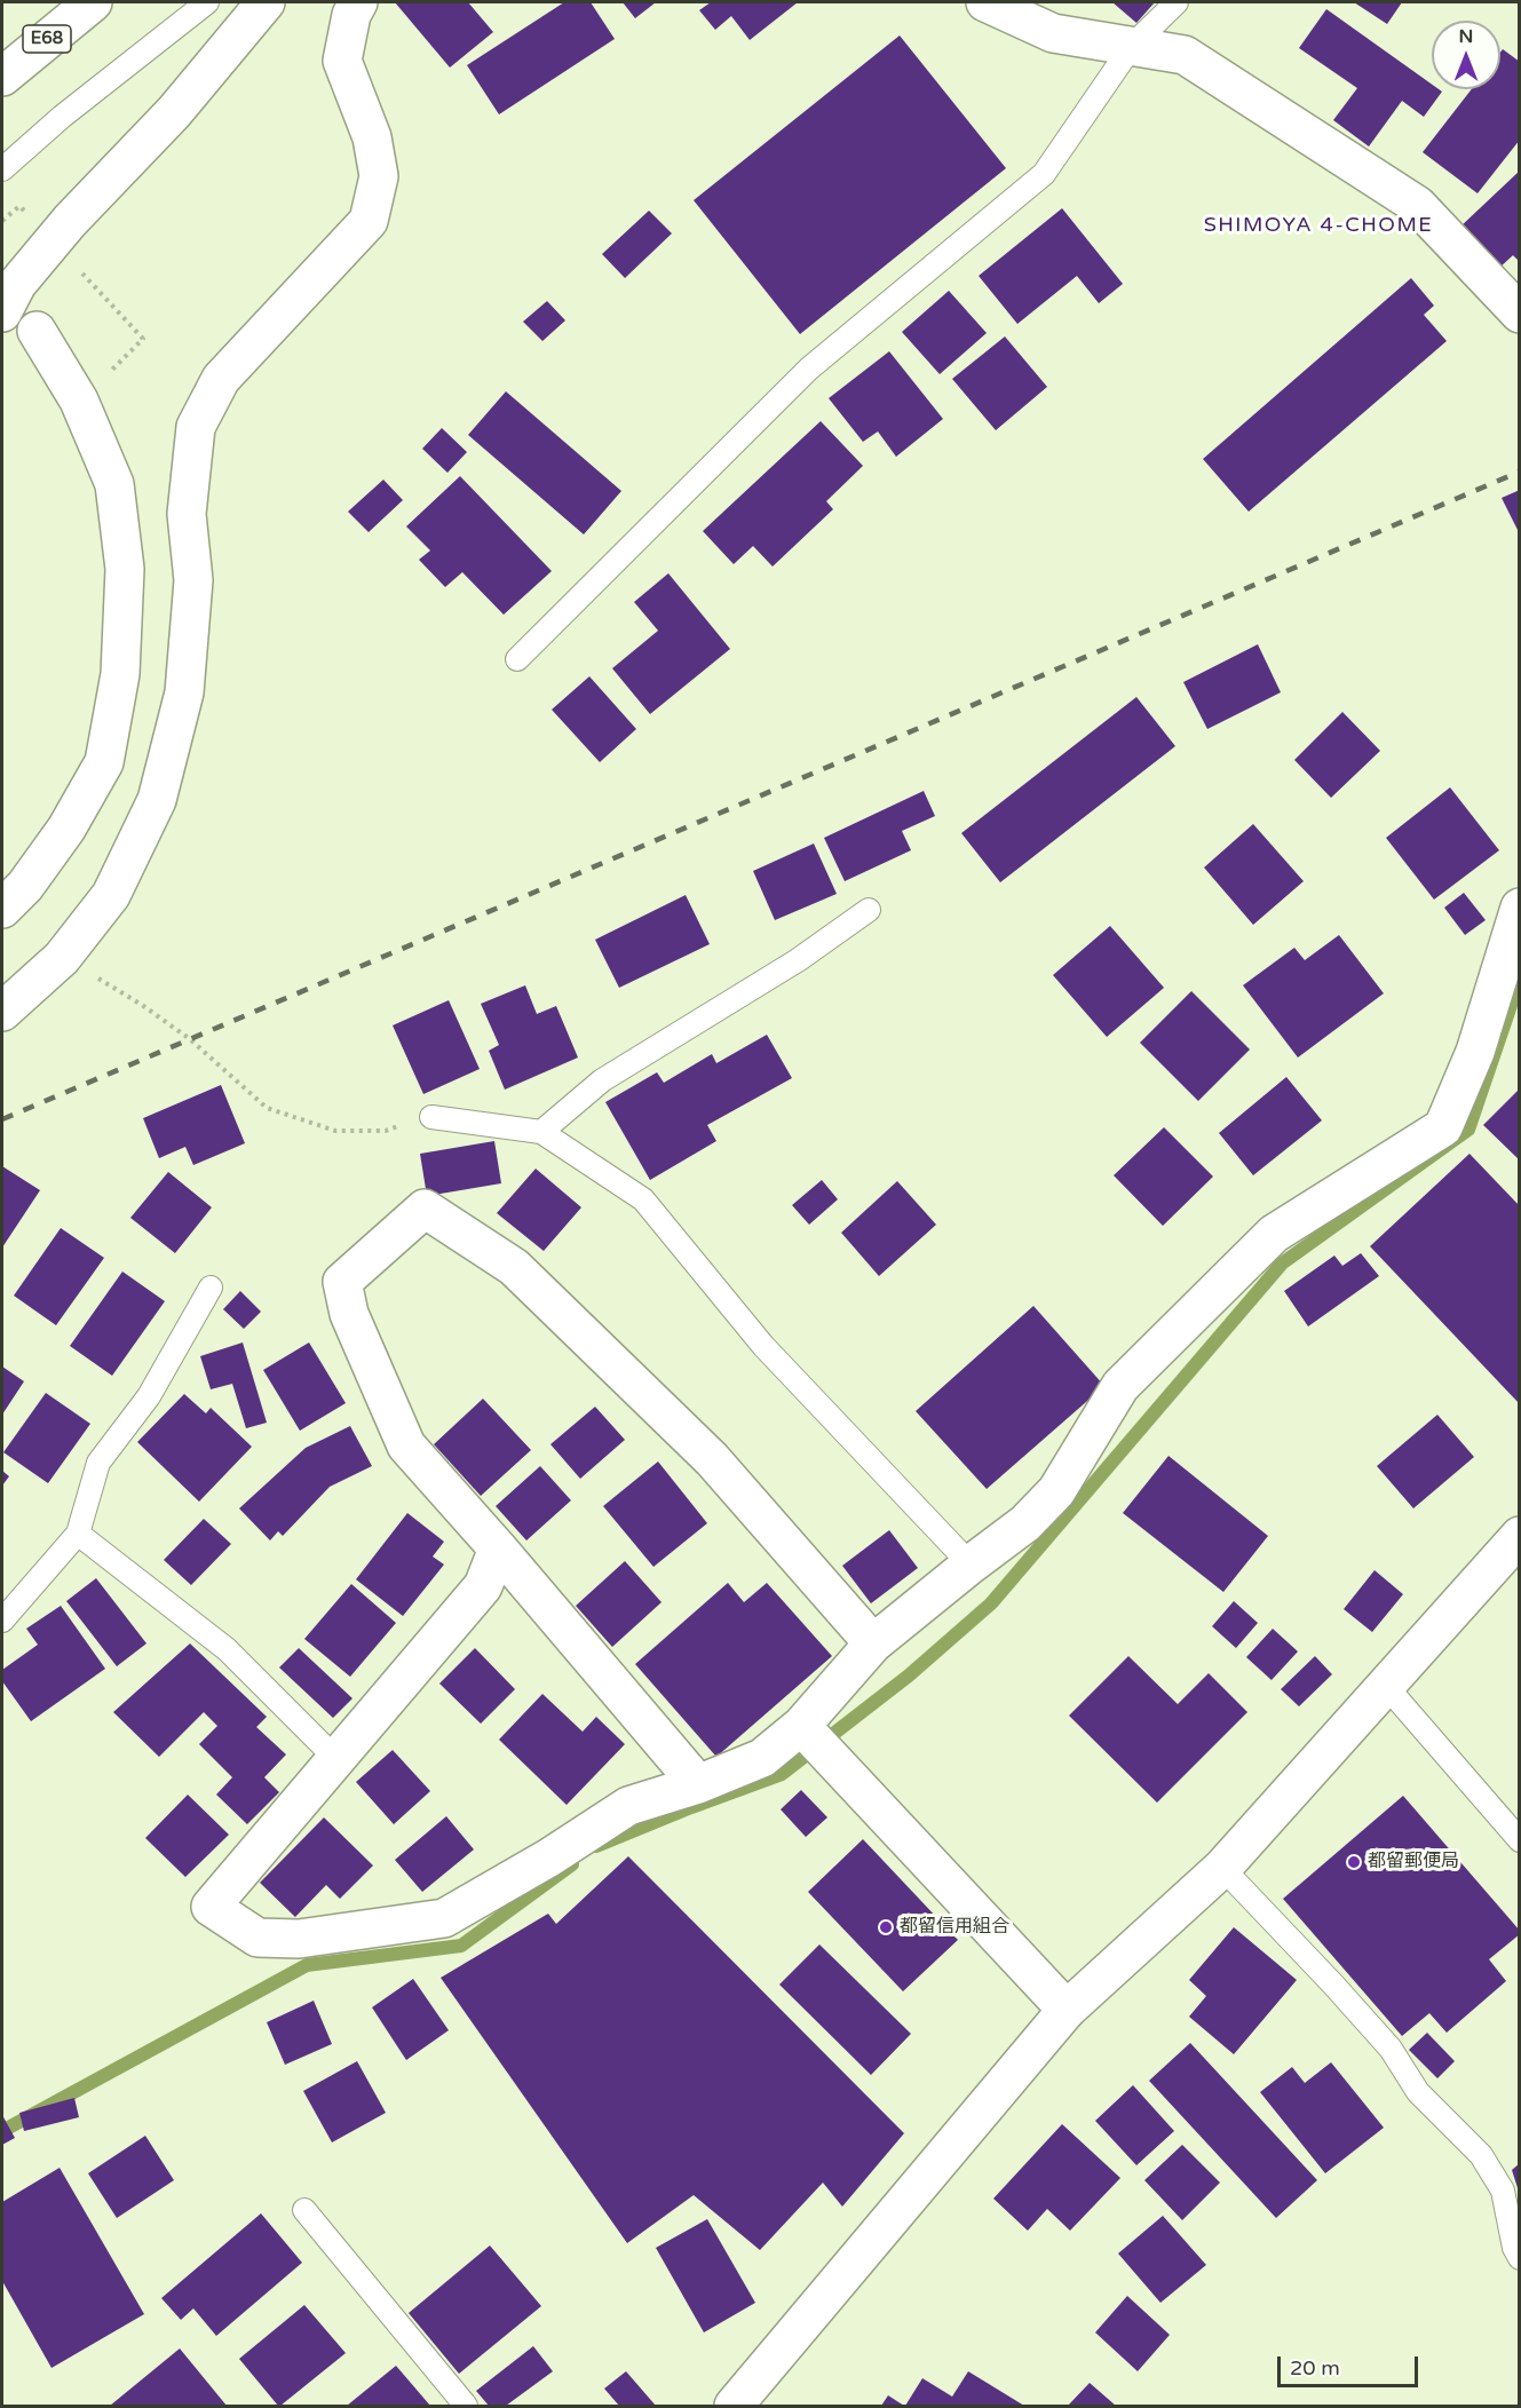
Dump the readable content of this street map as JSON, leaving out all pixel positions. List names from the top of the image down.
{
  "streets": {
    "main road": ["E68"]
  },
  "districts": ["SHIMOYA 4-CHOME"],
  "places": ["都留郵便局", "都留信用組合"],
  "scale_bar": "20 m",
  "north": "top"
}
